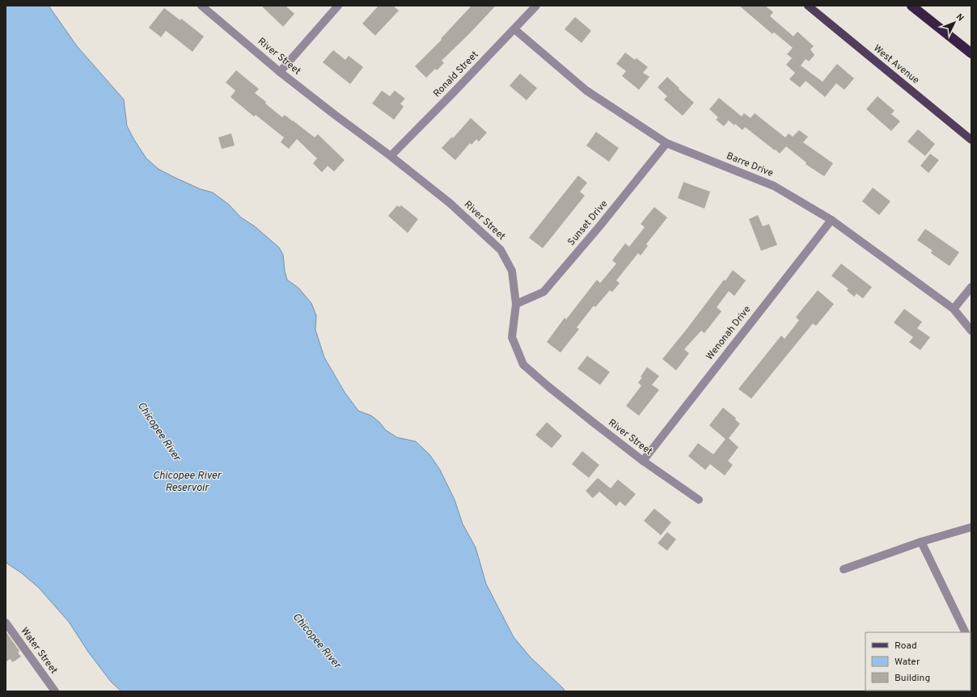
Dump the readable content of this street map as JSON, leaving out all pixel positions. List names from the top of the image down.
{
  "streets": {
    "main road": ["West Avenue"],
    "street": [
      "River Street",
      "Ronald Street",
      "Barre Drive",
      "Sunset Drive",
      "Wenonah Drive",
      "Water Street"
    ]
  },
  "crossings": [
    ["River Street", "Ronald Street"],
    ["River Street", "Sunset Drive"],
    ["River Street", "Wenonah Drive"],
    ["Ronald Street", "Barre Drive"],
    ["Barre Drive", "Sunset Drive"],
    ["Barre Drive", "Wenonah Drive"]
  ],
  "water": ["Chicopee River", "Chicopee River Reservoir"],
  "legend": ["Road", "Water", "Building"],
  "north": "top right"
}
